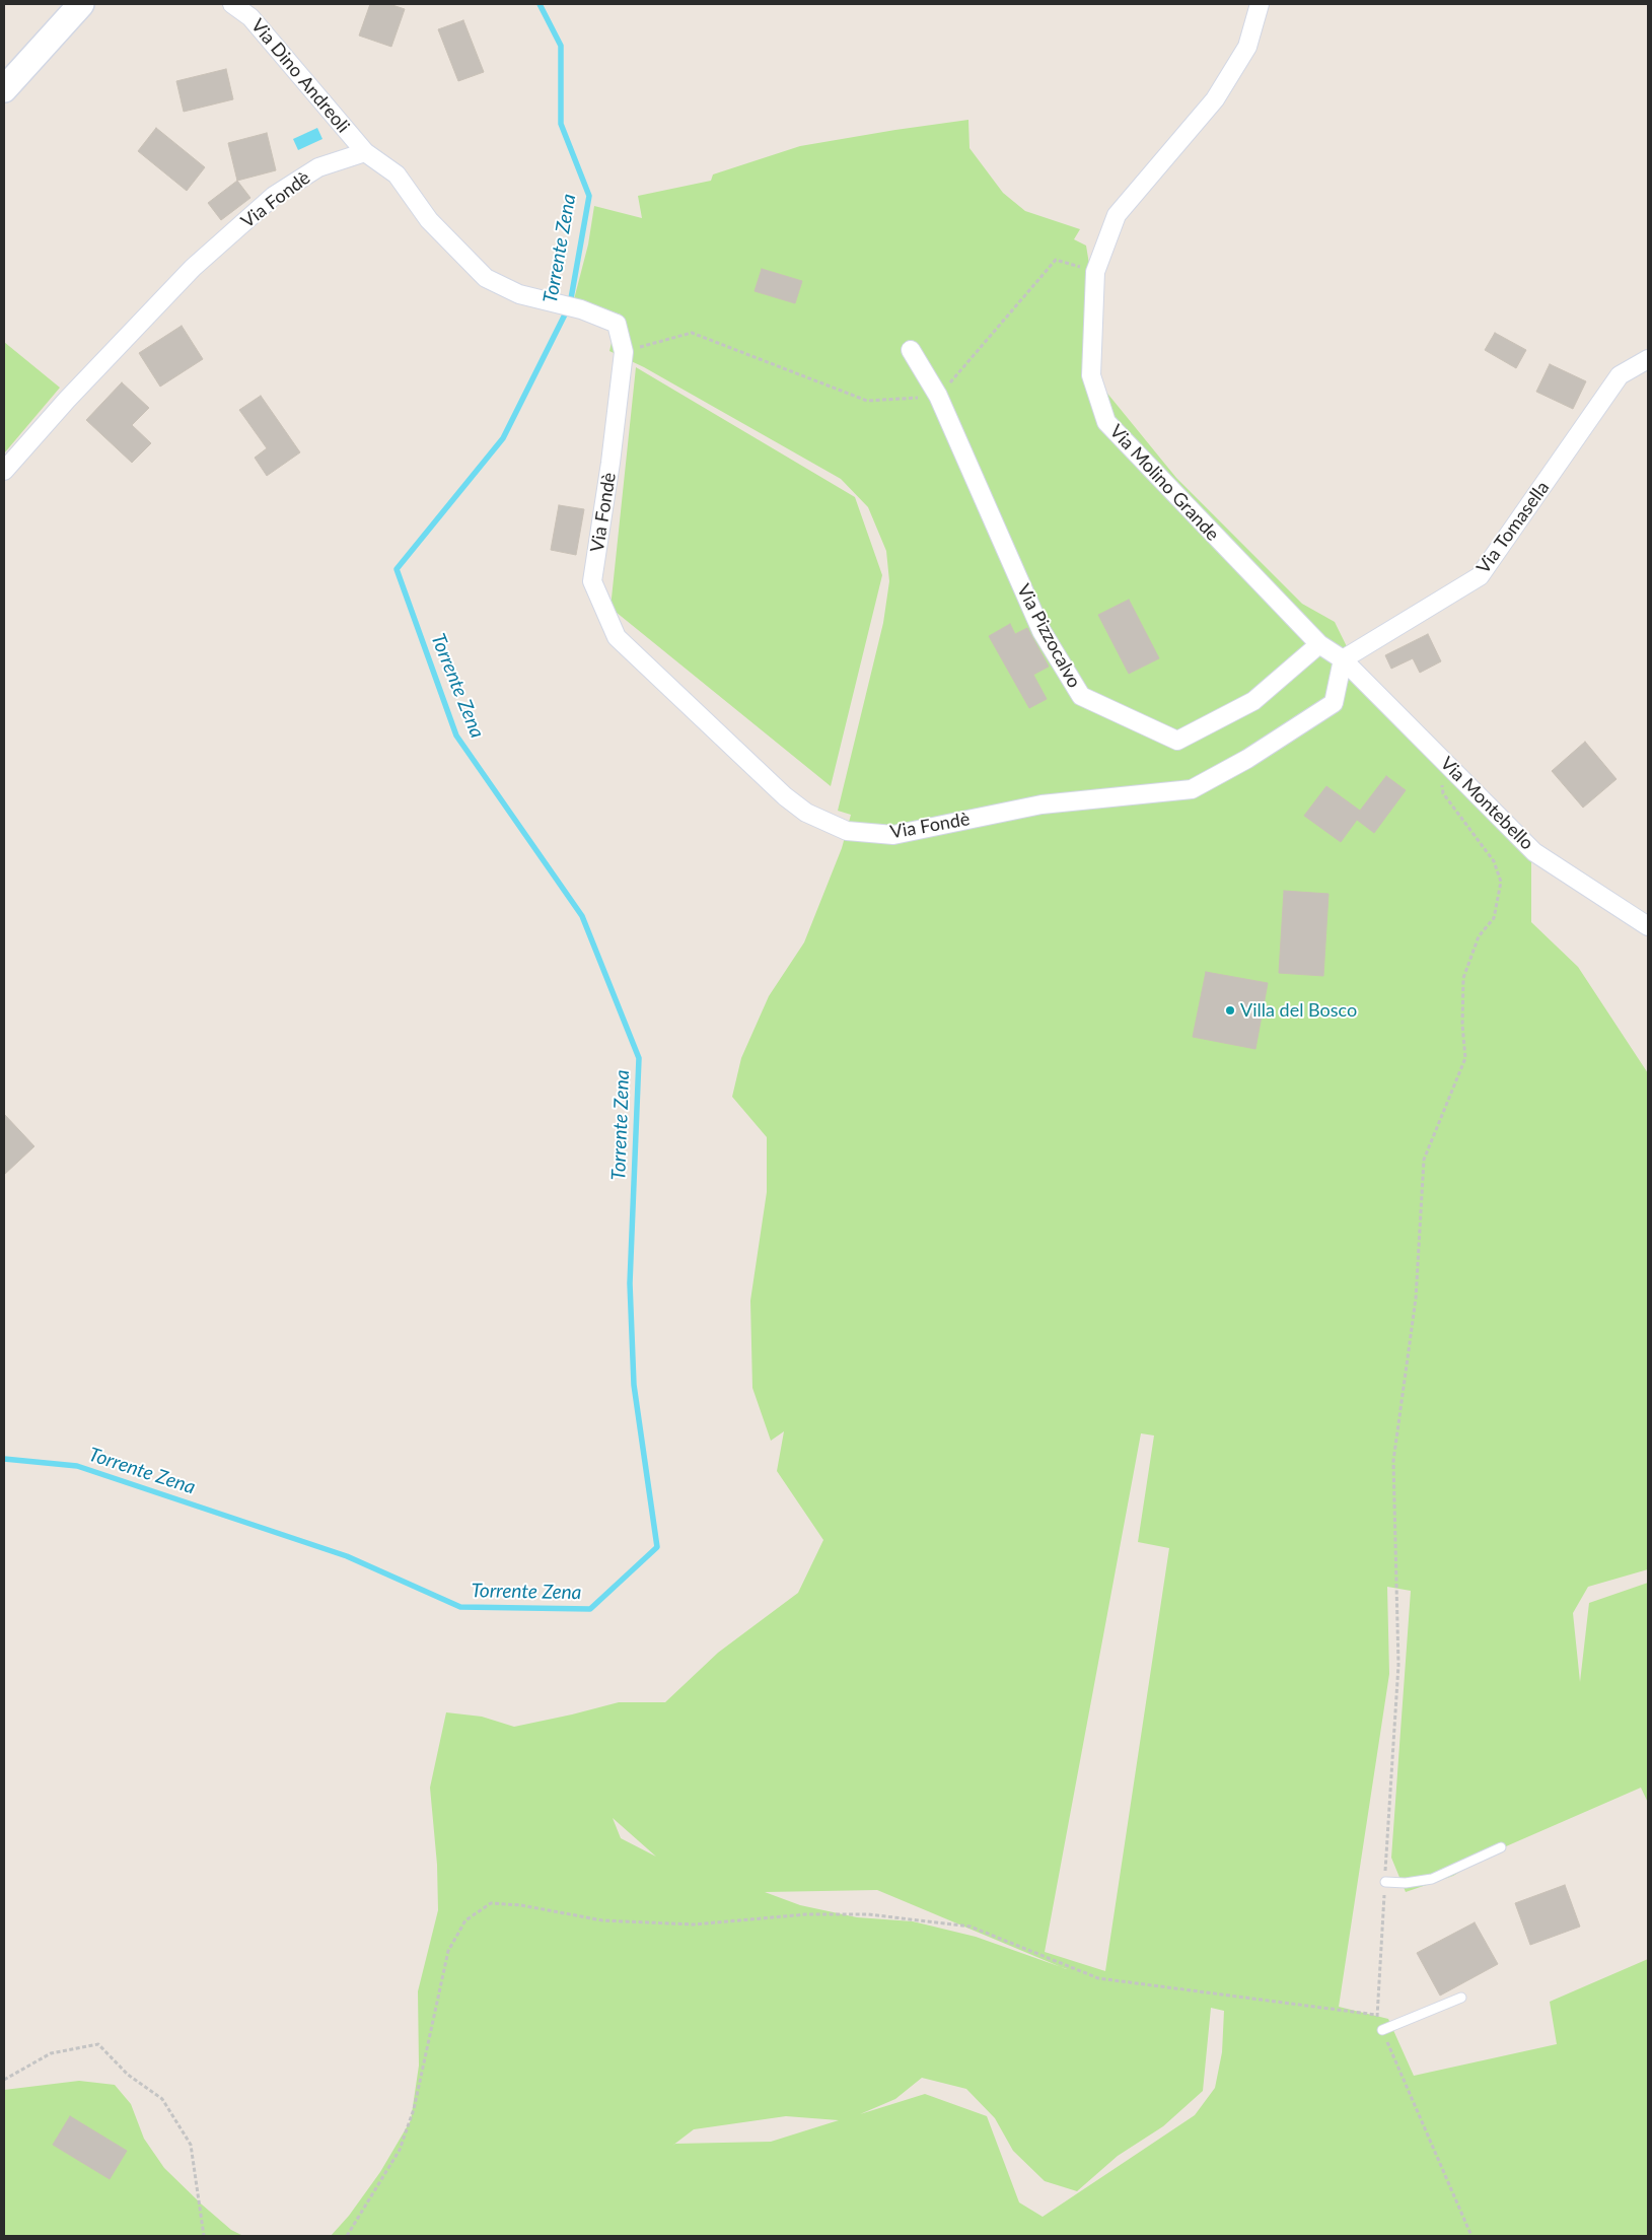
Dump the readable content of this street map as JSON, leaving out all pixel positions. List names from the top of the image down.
{
  "streets": {
    "street": [
      "Via Dino Andreoli",
      "Via Fondè",
      "Via Molino Grande",
      "Via Tomasella",
      "Via Pizzocalvo",
      "Via Montebello"
    ]
  },
  "crossings": [
    ["Via Dino Andreoli", "Via Fondè"],
    ["Via Fondè", "Via Molino Grande"],
    ["Via Fondè", "Via Tomasella"],
    ["Via Fondè", "Via Montebello"],
    ["Via Molino Grande", "Via Tomasella"],
    ["Via Molino Grande", "Via Pizzocalvo"],
    ["Via Molino Grande", "Via Montebello"],
    ["Via Tomasella", "Via Montebello"]
  ],
  "water": ["Torrente Zena"],
  "places": ["Villa del Bosco"]
}
